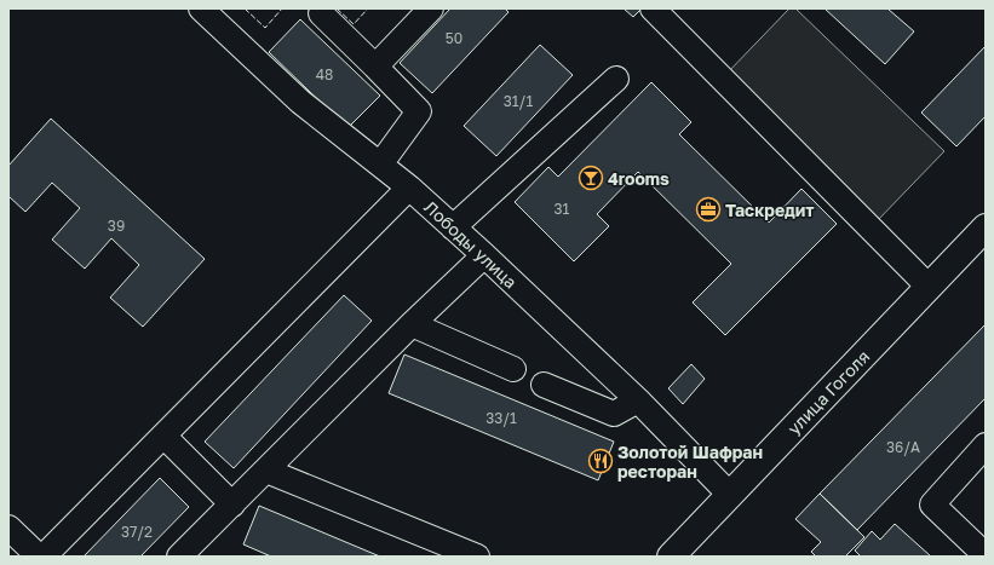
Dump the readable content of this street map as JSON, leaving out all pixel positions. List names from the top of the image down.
{
  "streets": {
    "highway": ["улица Гоголя"],
    "street": ["Лободы улица"]
  },
  "crossings": [
    ["Лободы улица", "улица Гоголя"]
  ],
  "places": {
    "bar": ["4rooms"],
    "office": ["Таскредит"],
    "restaurant": ["Золотой Шафран ресторан"]
  },
  "house_numbers": [
    "50",
    "48",
    "31/1",
    "31",
    "39",
    "33/1",
    "36/A",
    "37/2"
  ]
}
